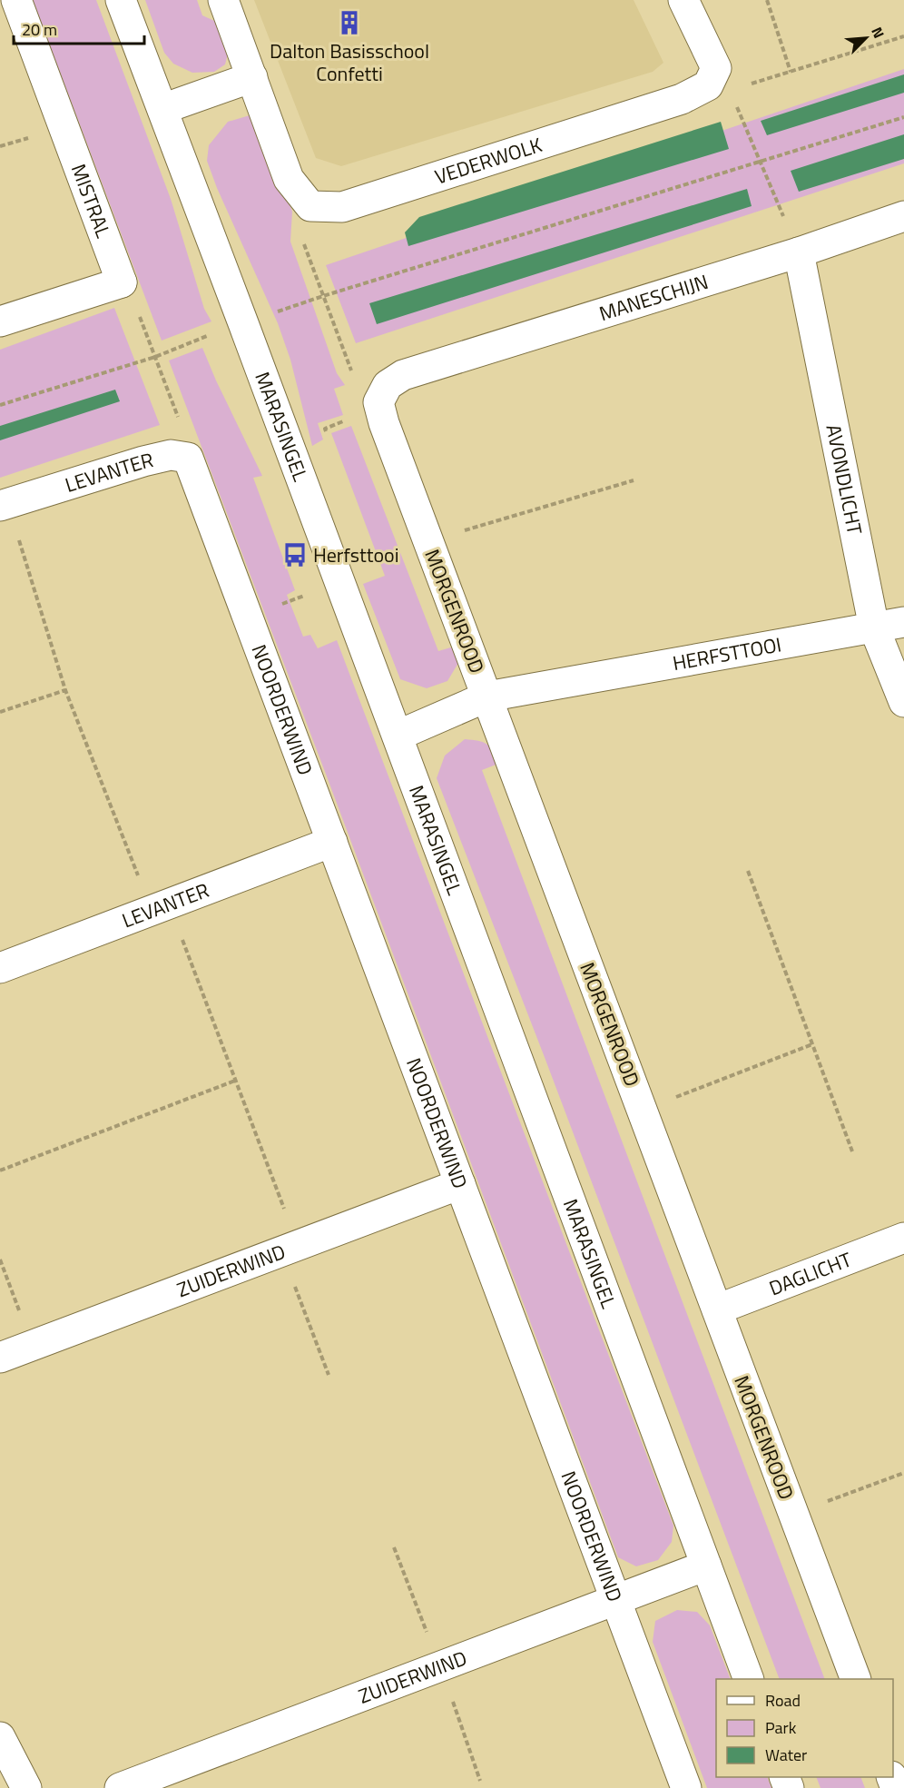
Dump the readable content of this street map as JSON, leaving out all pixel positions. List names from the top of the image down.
{
  "streets": {
    "street": [
      "VEDERWOLK",
      "MISTRAL",
      "MANESCHIJN",
      "MARASINGEL",
      "LEVANTER",
      "AVONDLICHT",
      "MORGENROOD",
      "HERFSTTOOI",
      "NOORDERWIND",
      "ZUIDERWIND",
      "DAGLICHT"
    ]
  },
  "crossings": [
    ["MANESCHIJN", "AVONDLICHT"],
    ["MANESCHIJN", "MORGENROOD"],
    ["MARASINGEL", "HERFSTTOOI"],
    ["MARASINGEL", "ZUIDERWIND"],
    ["LEVANTER", "NOORDERWIND"],
    ["AVONDLICHT", "HERFSTTOOI"],
    ["MORGENROOD", "HERFSTTOOI"],
    ["MORGENROOD", "DAGLICHT"],
    ["NOORDERWIND", "ZUIDERWIND"]
  ],
  "places": {
    "building": ["Dalton Basisschool Confetti"],
    "bus stop": ["Herfsttooi"]
  },
  "legend": ["Road", "Park", "Water"],
  "scale_bar": "20 m",
  "north": "top right"
}
